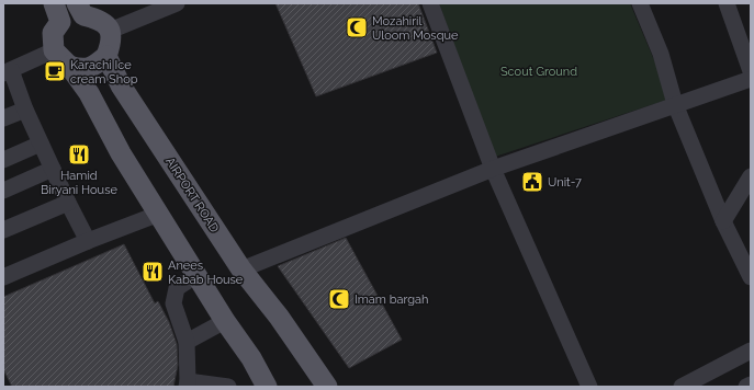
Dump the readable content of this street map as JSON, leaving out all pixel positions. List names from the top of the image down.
{
  "streets": {
    "main road": ["AIRPORT ROAD"]
  },
  "parks": ["Scout Ground"],
  "places": {
    "mosque": ["Mozahiril Uloom Mosque", "Imam bargah"],
    "cafe": ["Karachi Ice cream Shop"],
    "restaurant": ["Hamid Biryani House", "Anees Kabab House"],
    "public building": ["Unit-7"]
  }
}
